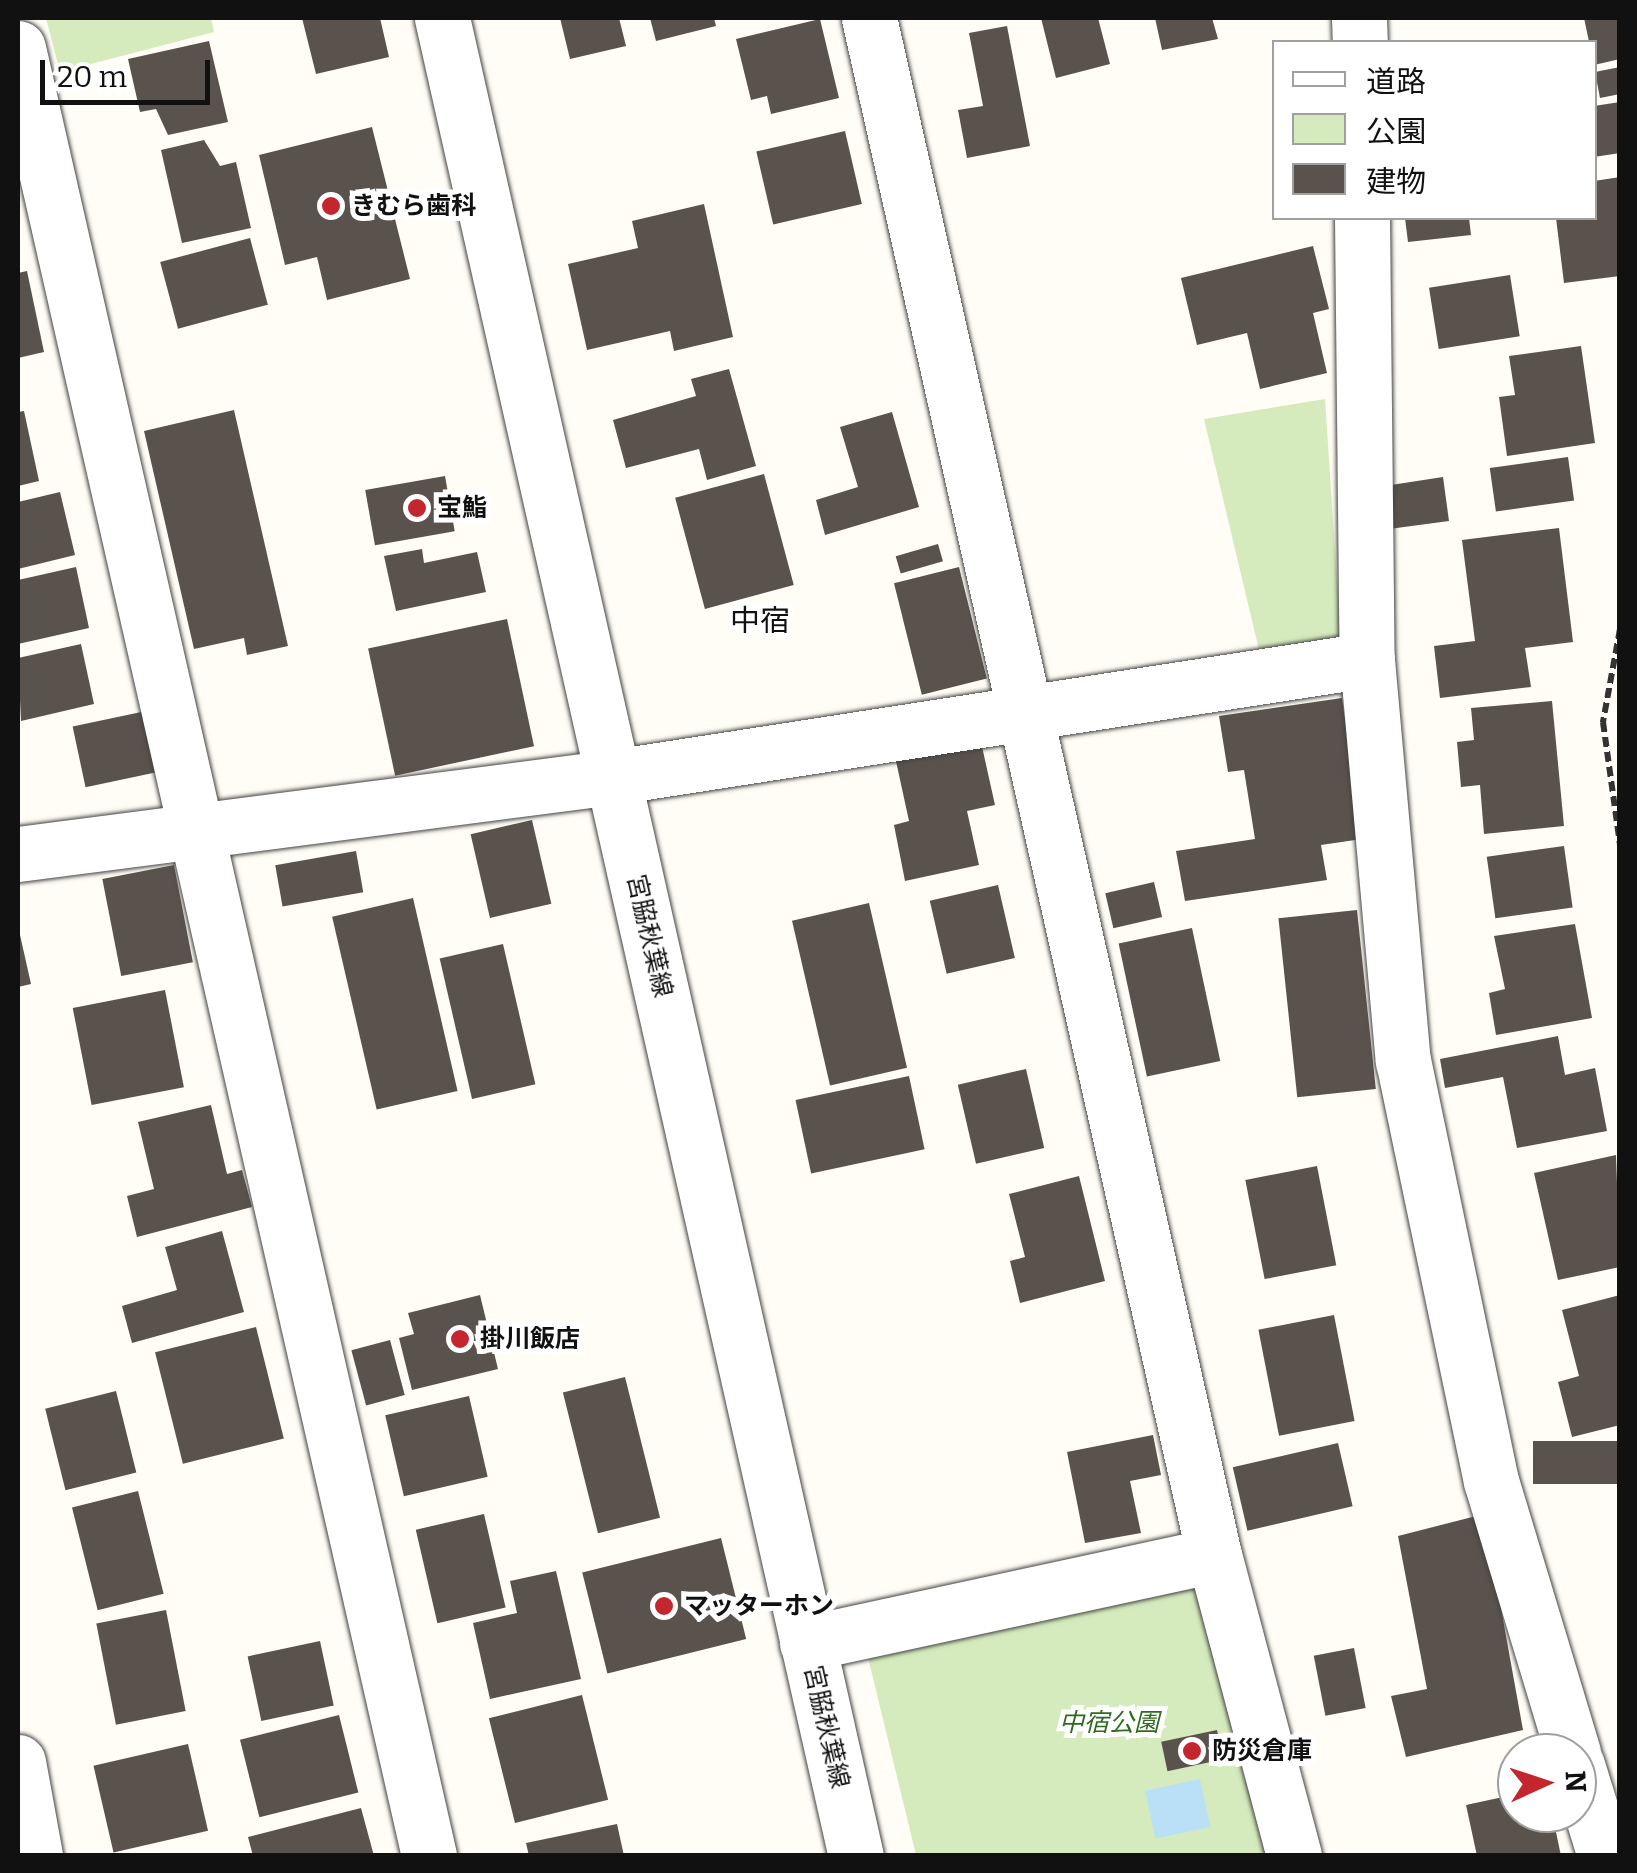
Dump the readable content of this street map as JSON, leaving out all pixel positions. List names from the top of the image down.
{
  "streets": {
    "street": ["宮脇秋葉線"]
  },
  "districts": ["中宿"],
  "parks": ["中宿公園"],
  "places": [
    "きむら歯科",
    "宝鮨",
    "掛川飯店",
    "マッターホン",
    "防災倉庫"
  ],
  "legend": ["道路", "公園", "建物"],
  "scale_bar": "20 m",
  "north": "right"
}
